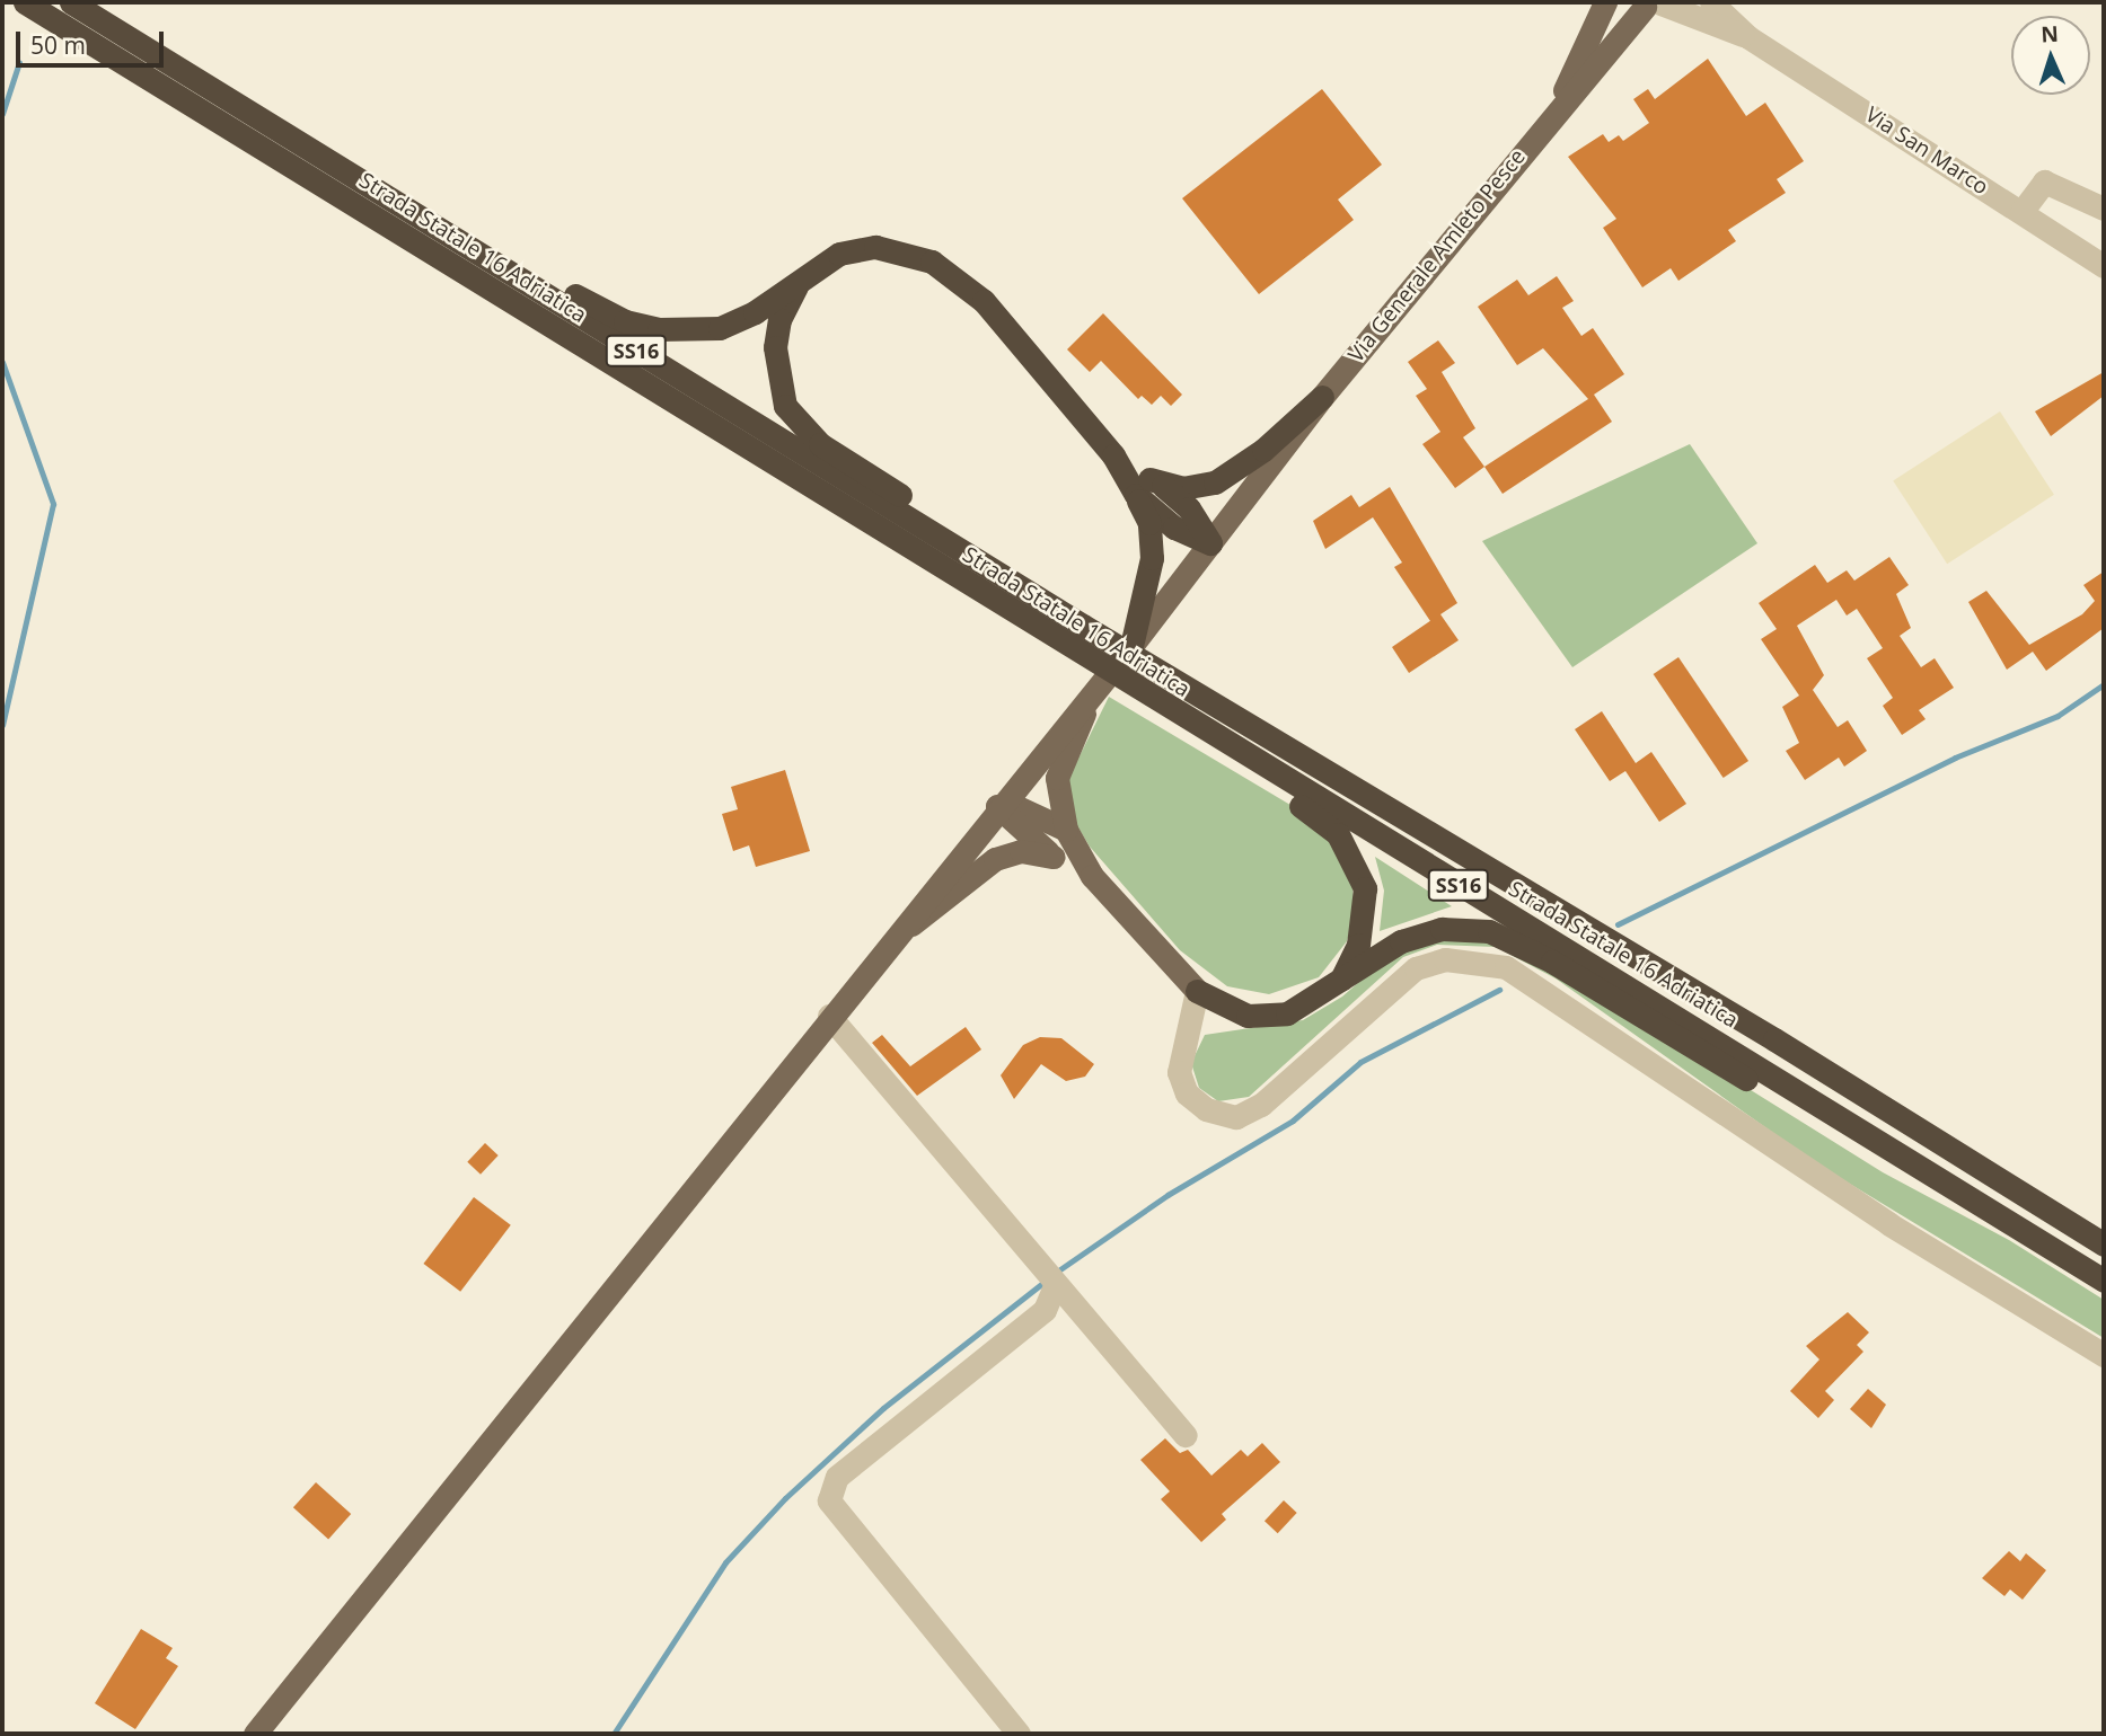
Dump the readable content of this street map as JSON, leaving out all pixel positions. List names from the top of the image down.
{
  "streets": {
    "highway": ["Strada Statale 16 Adriatica", "SS16"],
    "main road": ["Via Generale Amleto Pesce"],
    "street": ["Via San Marco"]
  },
  "scale_bar": "50 m",
  "north": "top"
}
